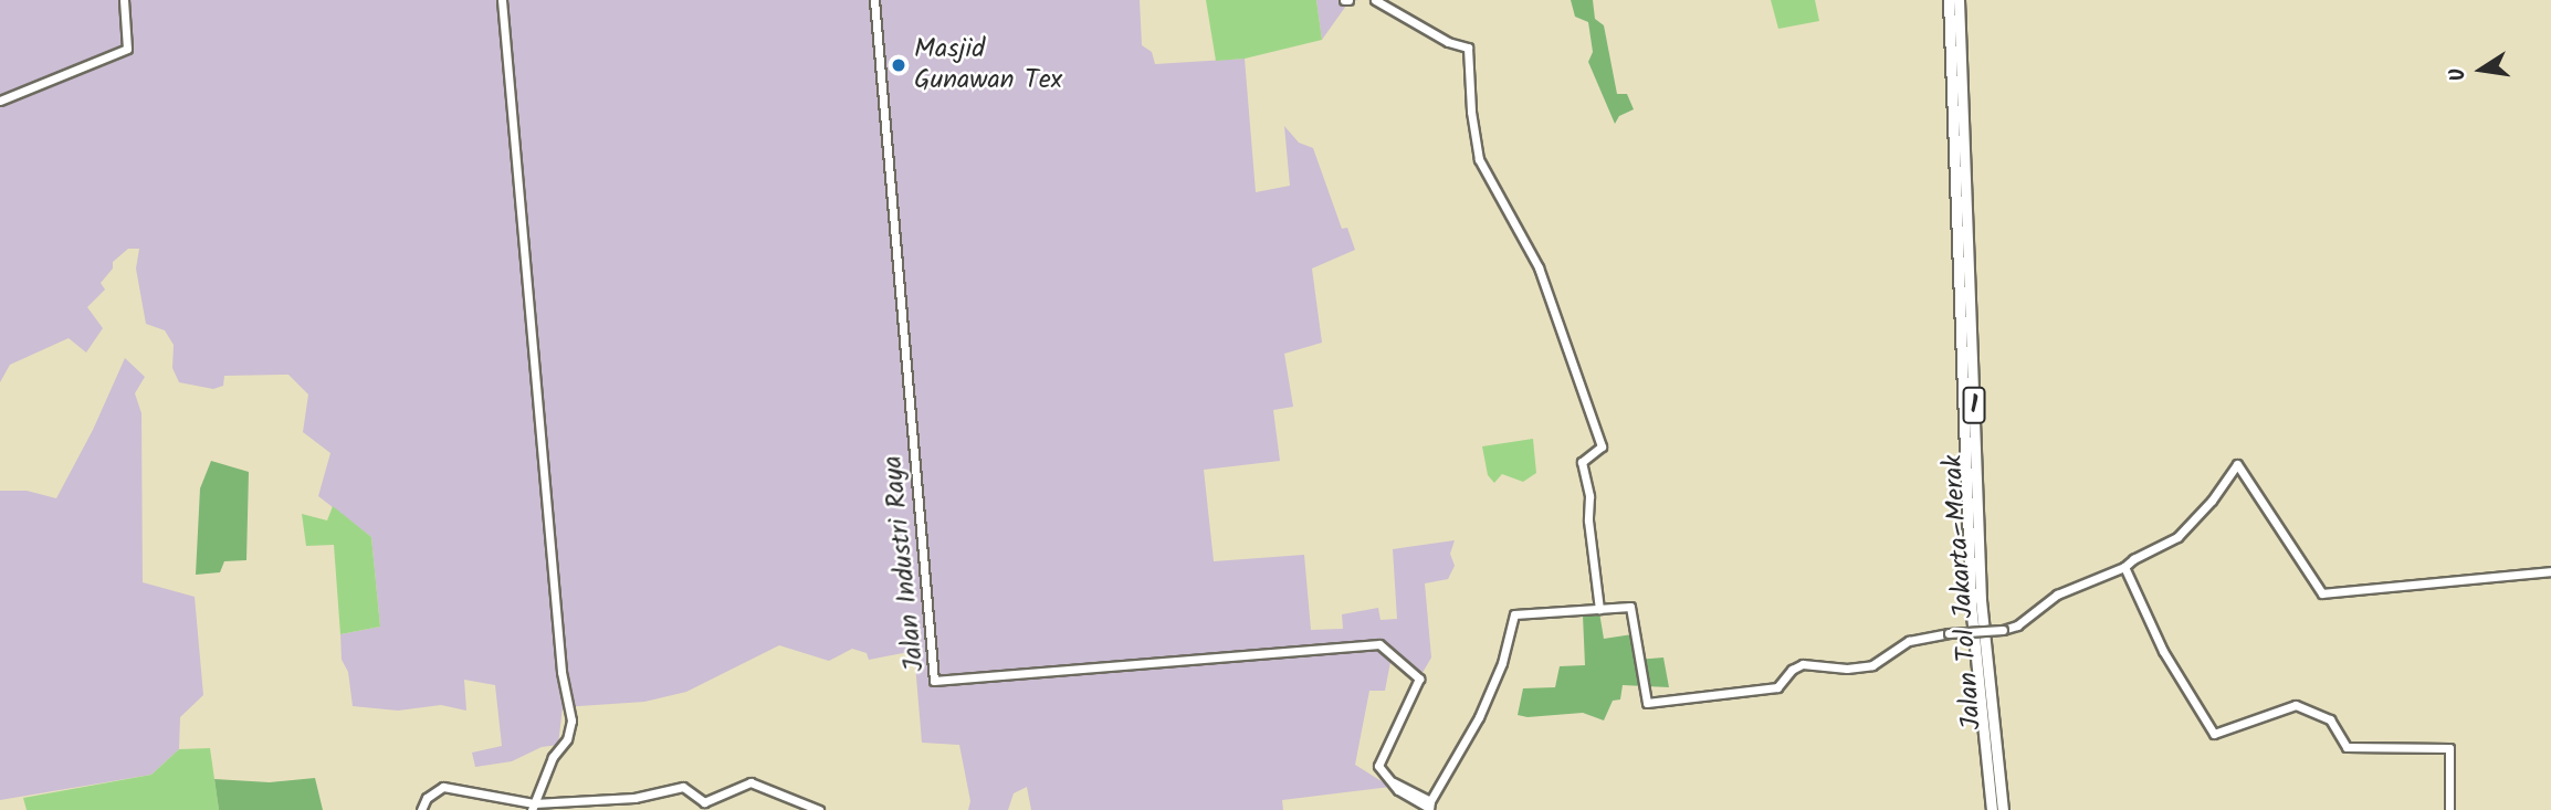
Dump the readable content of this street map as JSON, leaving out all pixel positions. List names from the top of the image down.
{
  "streets": {
    "highway": ["1", "Jalan Tol Jakarta–Merak"],
    "street": ["Jalan Industri Raya"]
  },
  "places": ["Masjid Gunawan Tex"],
  "north": "left"
}
